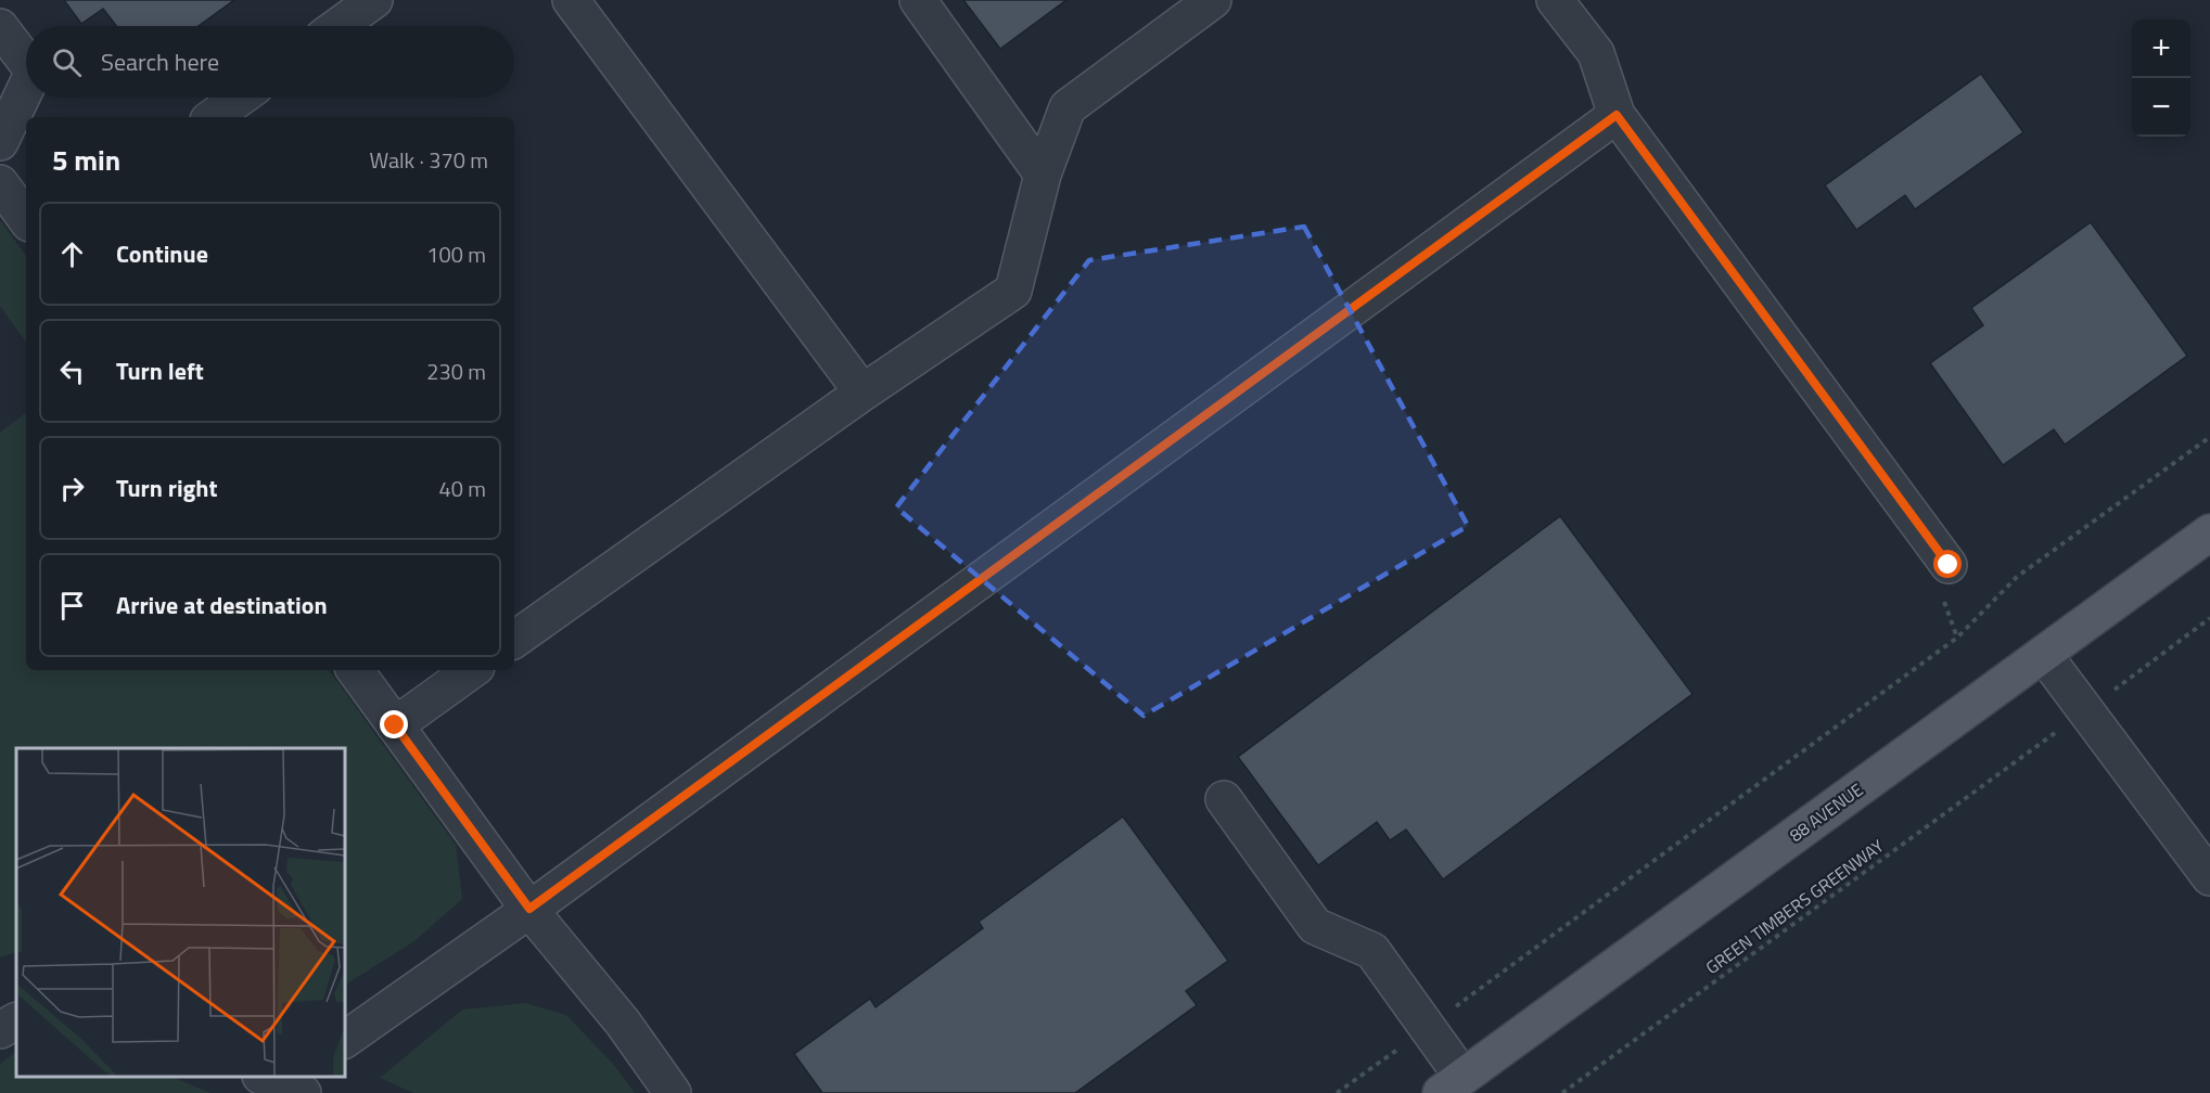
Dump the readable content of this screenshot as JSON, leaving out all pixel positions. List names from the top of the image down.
{
  "streets": {
    "main road": ["88 AVENUE"],
    "path": ["GREEN TIMBERS GREENWAY"]
  },
  "page": {
    "map_buttons": ["+", "−"],
    "search": "Search here",
    "heading": ["5 min", "Walk · 370 m"],
    "list": [
      ["Continue", "100 m"],
      ["Turn left", "230 m"],
      ["Turn right", "40 m"],
      "Arrive at destination"
    ]
  }
}
